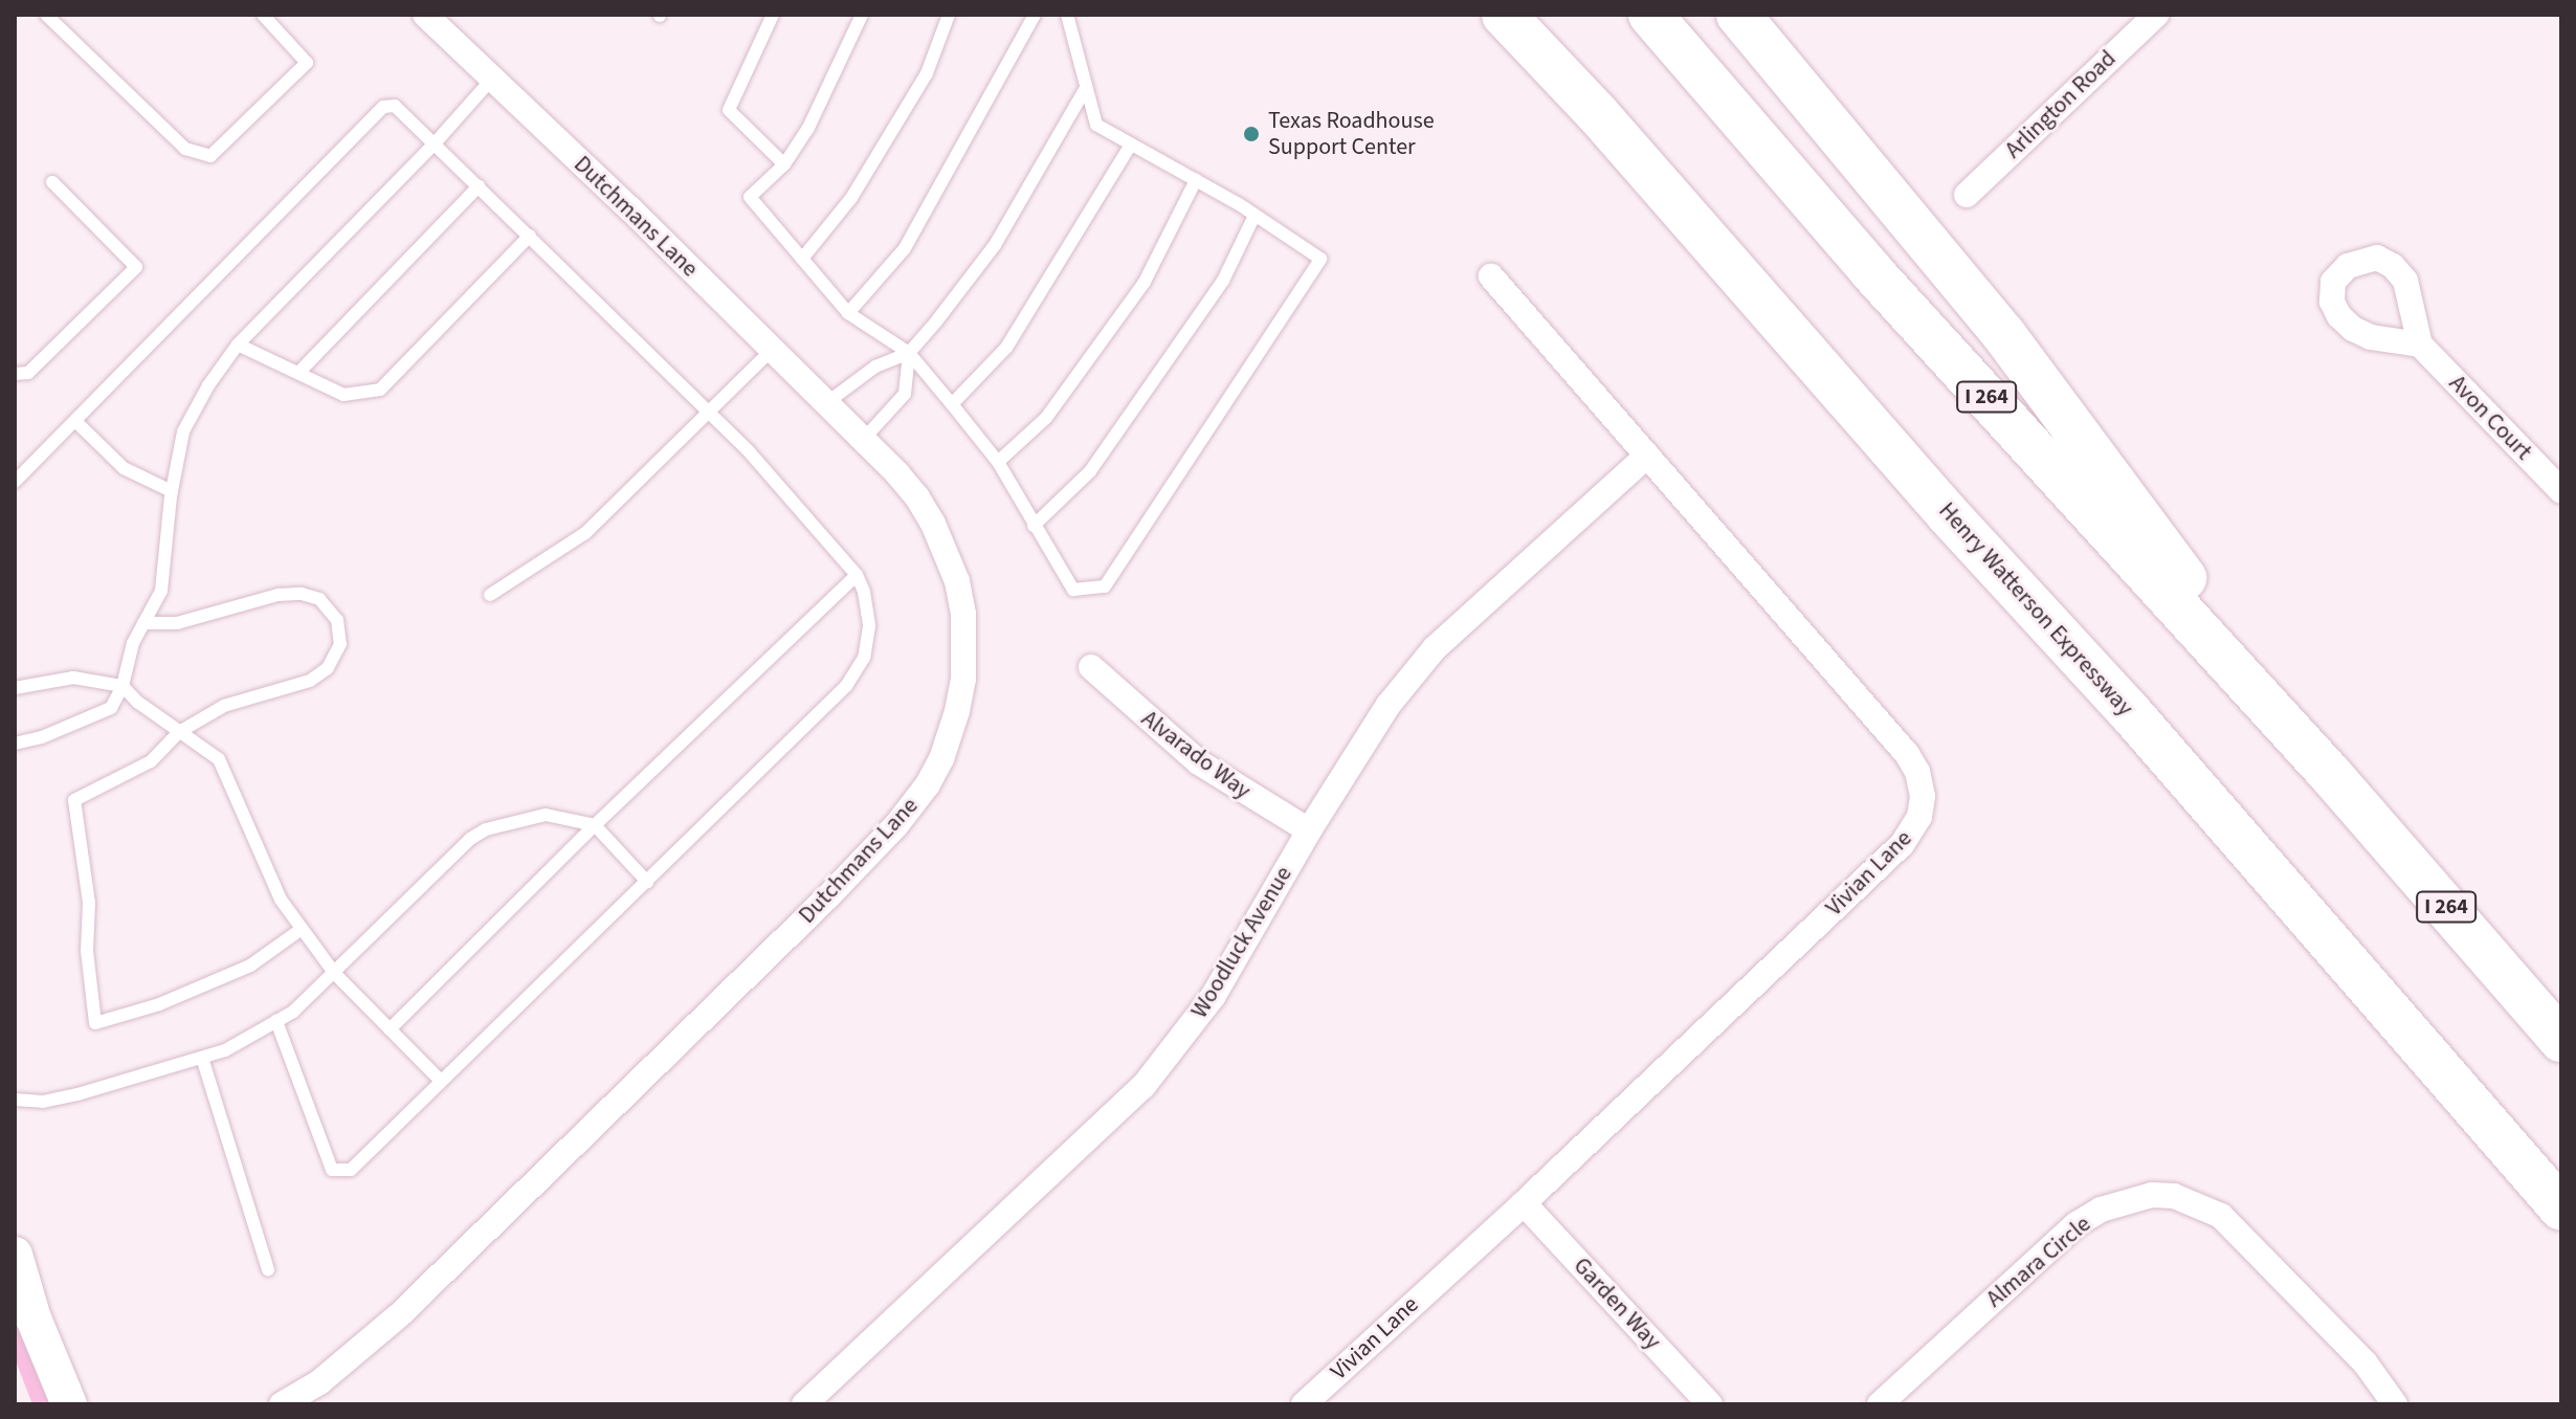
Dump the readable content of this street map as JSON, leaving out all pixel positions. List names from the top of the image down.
{
  "streets": {
    "highway": ["I 264", "Henry Watterson Expressway"],
    "street": [
      "Arlington Road",
      "Dutchmans Lane",
      "Avon Court",
      "Alvarado Way",
      "Vivian Lane",
      "Woodluck Avenue",
      "Almara Circle",
      "Garden Way"
    ]
  },
  "crossings": [
    ["Alvarado Way", "Woodluck Avenue"],
    ["Vivian Lane", "Woodluck Avenue"],
    ["Vivian Lane", "Garden Way"]
  ],
  "places": ["Texas Roadhouse Support Center"]
}
